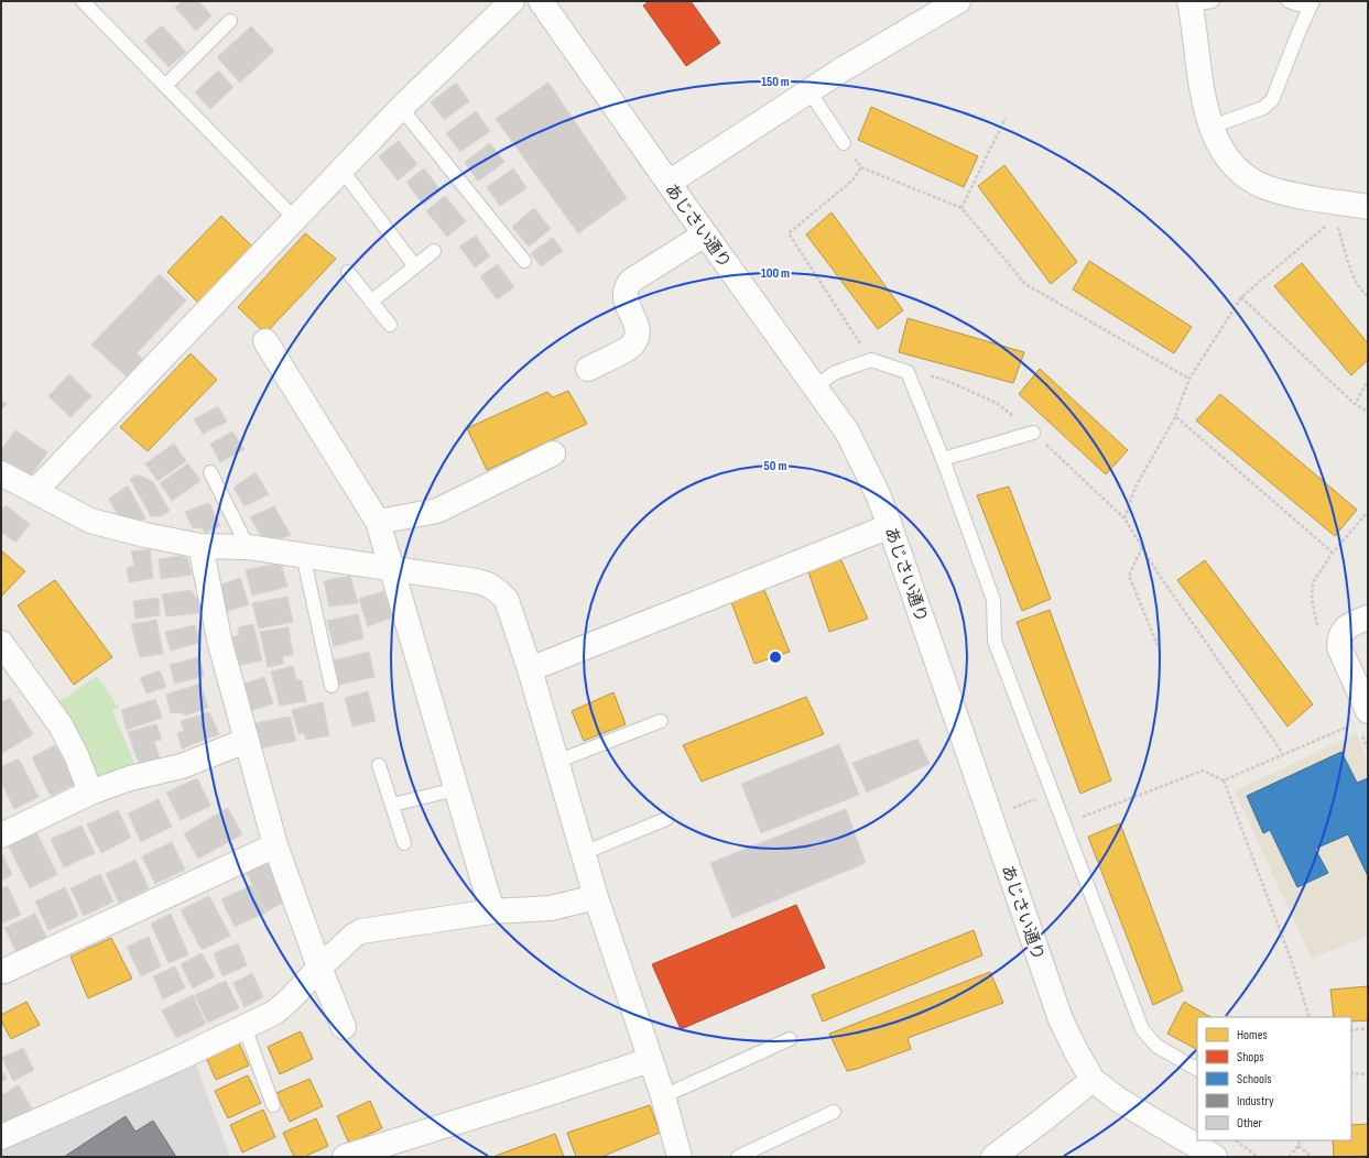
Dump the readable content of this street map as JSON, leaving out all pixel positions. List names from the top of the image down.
{
  "streets": {
    "street": ["あじさい通り"]
  },
  "legend": [
    "Homes",
    "Shops",
    "Schools",
    "Industry",
    "Other"
  ],
  "rings": ["150 m", "100 m", "50 m"]
}
